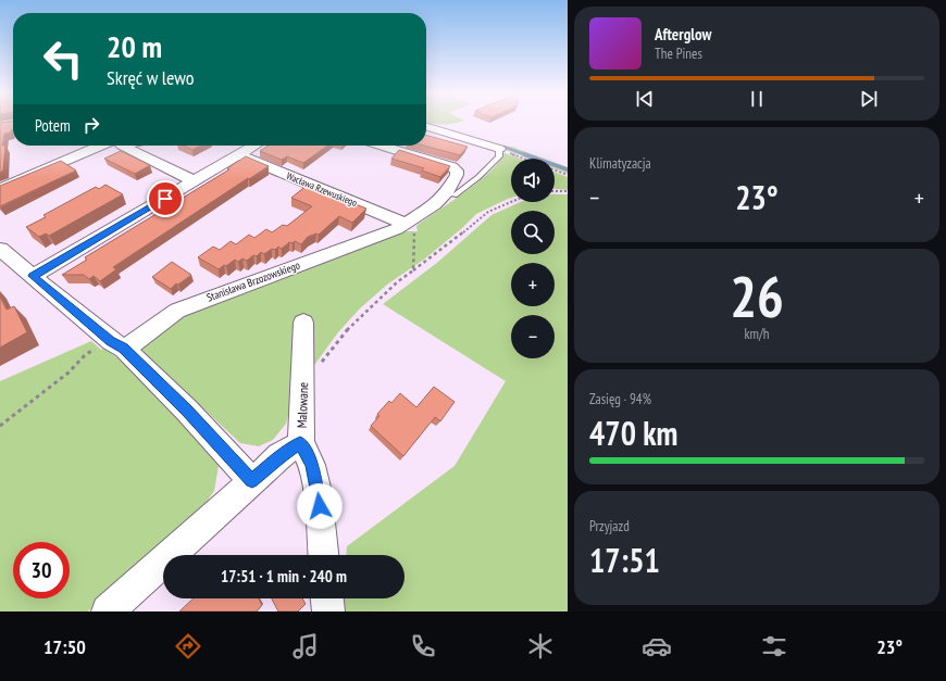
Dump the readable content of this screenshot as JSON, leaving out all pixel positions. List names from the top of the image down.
{
  "streets": {
    "street": ["Wacława Rzewuskiego", "Stanisława Brzozowskiego", "Malowane"]
  },
  "crossings": [
    ["Wacława Rzewuskiego", "Stanisława Brzozowskiego"]
  ],
  "page": {
    "turn": ["20 m", "Skręć w lewo"],
    "song": ["Afterglow", "The Pines"],
    "then": "Potem",
    "tile": [
      "Klimatyzacja",
      ["26", "km/h"],
      ["Zasięg · 94%", "470 km"],
      ["Przyjazd", "17:51"]
    ],
    "map_buttons": ["+", "−"],
    "heat": ["−", "23°", "+"],
    "limit": "30",
    "trip": "17:51 · 1 min · 240 m",
    "tabs": ["17:50", "23°"]
  }
}
